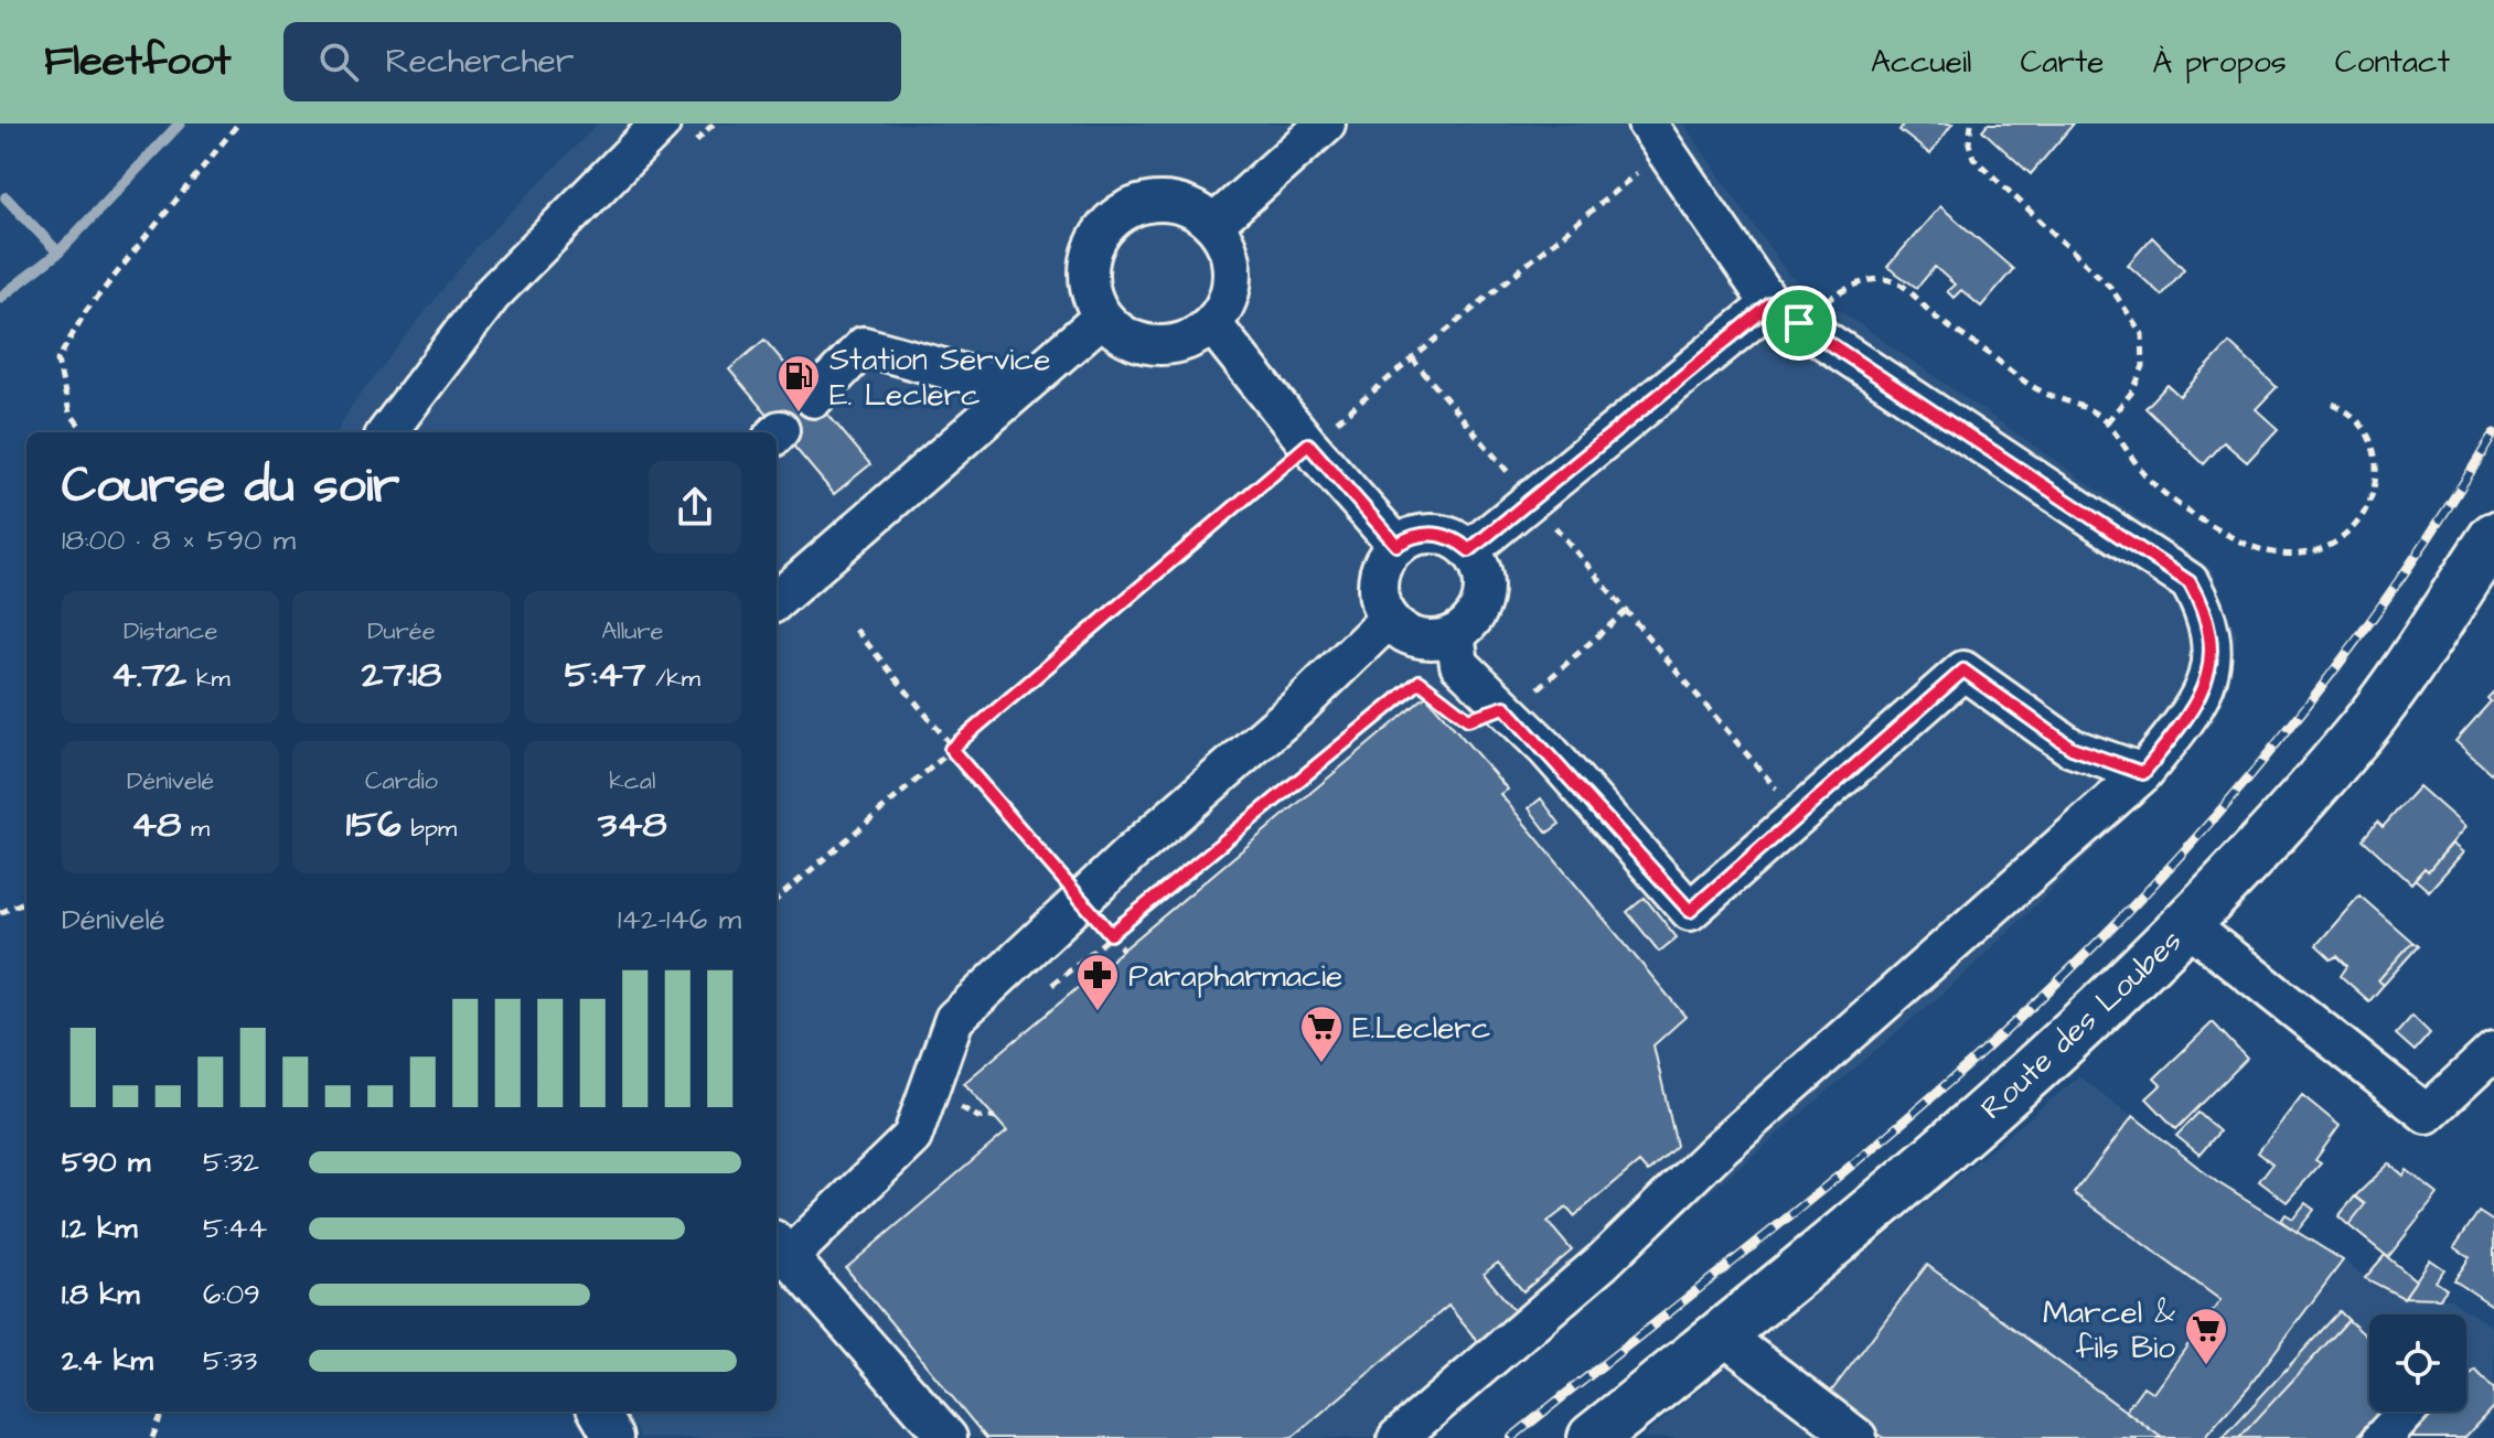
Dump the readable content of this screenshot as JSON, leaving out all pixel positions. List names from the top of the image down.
{
  "streets": {
    "main road": ["Route des Loubes"]
  },
  "places": {
    "fuel station": ["Station Service E. Leclerc"],
    "pharmacy": ["Parapharmacie"],
    "supermarket": ["E.Leclerc", "Marcel & fils Bio"]
  },
  "page": {
    "header": "Fleetfoot",
    "search": "Rechercher",
    "nav": [
      "Accueil",
      "Carte",
      "À propos",
      "Contact"
    ],
    "heading": ["Course du soir", "18:00 · 8 × 590 m"],
    "stats": [
      ["Distance", "4.72 km"],
      ["Durée", "27:18"],
      ["Allure", "5:47 /km"],
      ["Dénivelé", "48 m"],
      ["Cardio", "156 bpm"],
      ["kcal", "348"]
    ],
    "chart": ["Dénivelé", "142–146 m"],
    "list": [
      {
        "name": "590 m",
        "note": "5:32"
      },
      {
        "name": "1.2 km",
        "note": "5:44"
      },
      {
        "name": "1.8 km",
        "note": "6:09"
      },
      {
        "name": "2.4 km",
        "note": "5:33"
      }
    ]
  }
}
